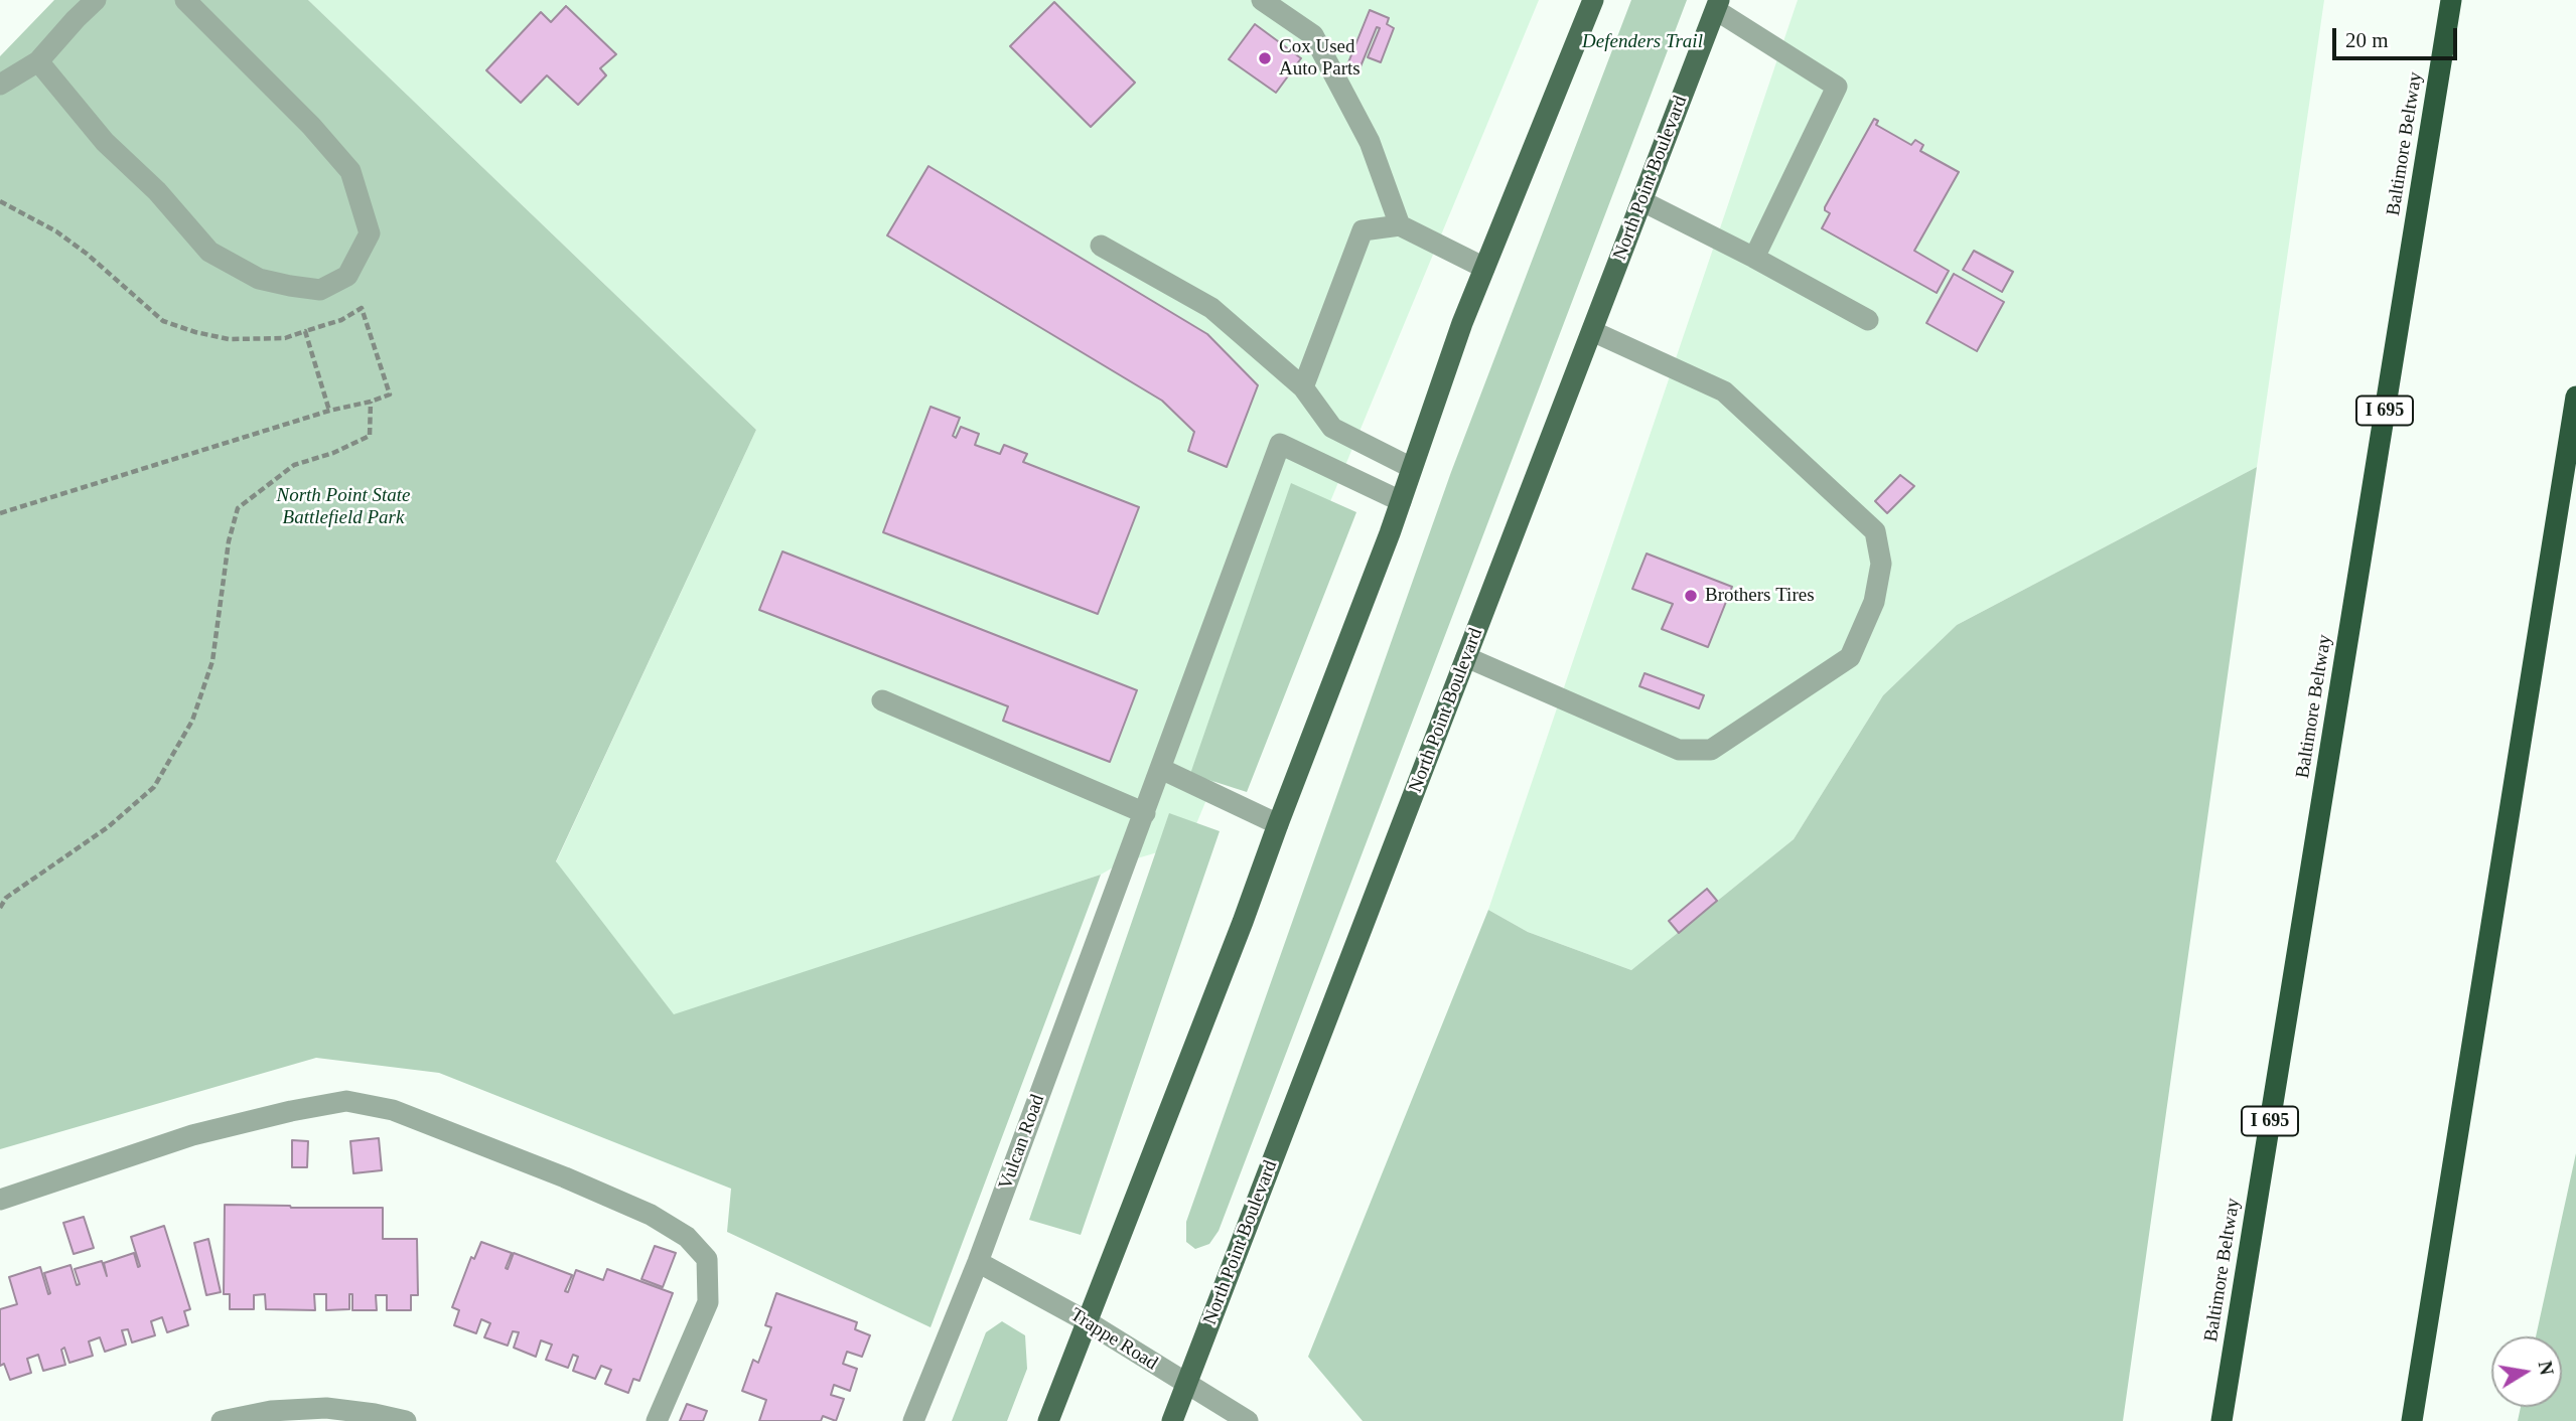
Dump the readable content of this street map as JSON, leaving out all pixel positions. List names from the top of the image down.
{
  "streets": {
    "highway": ["Baltimore Beltway", "I 695"],
    "main road": ["North Point Boulevard"],
    "street": ["Vulcan Road", "Trappe Road"]
  },
  "crossings": [
    ["North Point Boulevard", "Trappe Road"],
    ["Vulcan Road", "Trappe Road"]
  ],
  "parks": ["Defenders Trail", "North Point State Battlefield Park"],
  "places": ["Cox Used Auto Parts", "Brothers Tires"],
  "scale_bar": "20 m",
  "north": "right"
}
